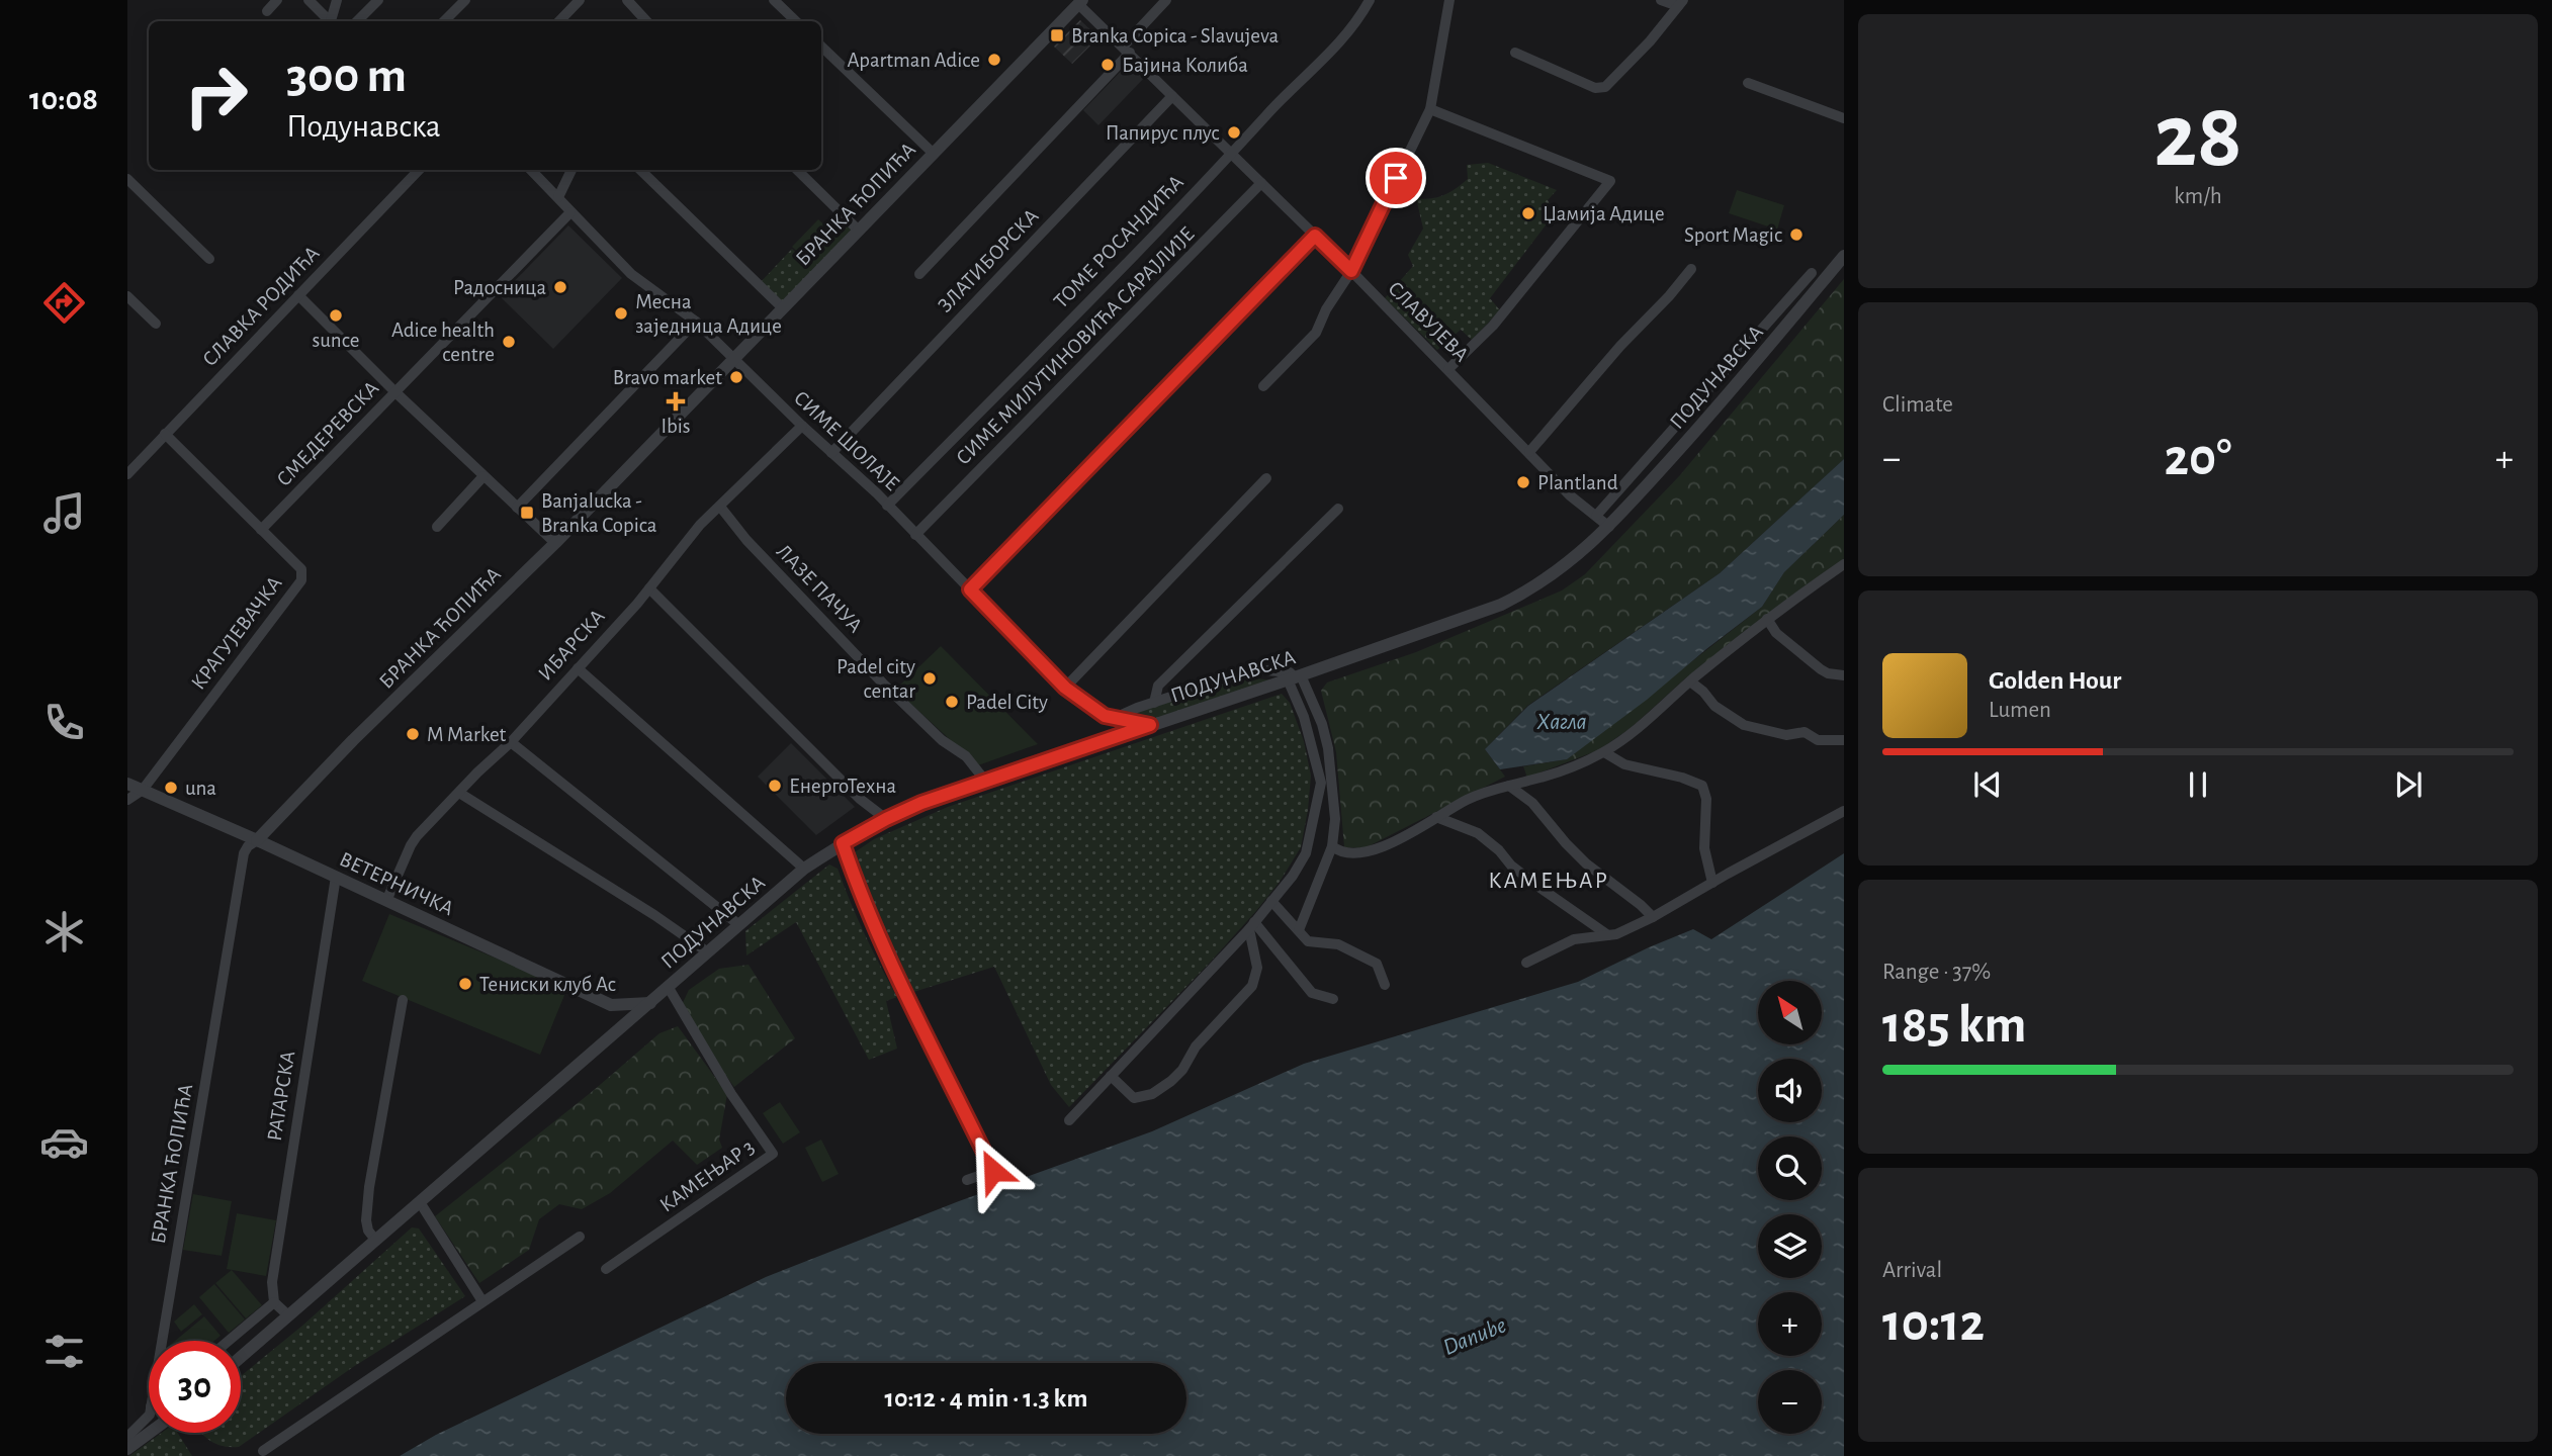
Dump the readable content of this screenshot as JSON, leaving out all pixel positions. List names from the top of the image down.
{
  "streets": {
    "street": [
      "БРАНКА ЋОПИЋА",
      "ТОМЕ РОСАНДИЋА",
      "ЗЛАТИБОРСКА",
      "СЛАВКА РОДИЋА",
      "СЛАВУЈЕВА",
      "СИМЕ МИЛУТИНОВИЋА САРАЈЛИЈЕ",
      "ПОДУНАВСКА",
      "СМЕДЕРЕВСКА",
      "СИМЕ ШОЛАЈЕ",
      "ЛАЗЕ ПАЧУА",
      "КРАГУЈЕВАЧКА",
      "ИБАРСКА",
      "ВЕТЕРНИЧКА",
      "РАТАРСКА",
      "КАМЕЊАР 3"
    ]
  },
  "crossings": [
    ["БРАНКА ЋОПИЋА", "СЛАВУЈЕВА"],
    ["БРАНКА ЋОПИЋА", "СИМЕ ШОЛАЈЕ"],
    ["БРАНКА ЋОПИЋА", "ВЕТЕРНИЧКА"],
    ["ТОМЕ РОСАНДИЋА", "СЛАВУЈЕВА"],
    ["ТОМЕ РОСАНДИЋА", "СИМЕ ШОЛАЈЕ"],
    ["ЗЛАТИБОРСКА", "СЛАВУЈЕВА"],
    ["ЗЛАТИБОРСКА", "СИМЕ ШОЛАЈЕ"],
    ["СЛАВКА РОДИЋА", "КРАГУЈЕВАЧКА"],
    ["СЛАВУЈЕВА", "СИМЕ МИЛУТИНОВИЋА САРАЈЛИЈЕ"],
    ["СЛАВУЈЕВА", "ПОДУНАВСКА"],
    ["СИМЕ МИЛУТИНОВИЋА САРАЈЛИЈЕ", "СИМЕ ШОЛАЈЕ"],
    ["ПОДУНАВСКА", "СИМЕ ШОЛАЈЕ"],
    ["ПОДУНАВСКА", "ЛАЗЕ ПАЧУА"],
    ["ПОДУНАВСКА", "ВЕТЕРНИЧКА"],
    ["ПОДУНАВСКА", "КАМЕЊАР 3"],
    ["СМЕДЕРЕВСКА", "СИМЕ ШОЛАЈЕ"],
    ["СМЕДЕРЕВСКА", "КРАГУЈЕВАЧКА"],
    ["СИМЕ ШОЛАЈЕ", "ИБАРСКА"],
    ["ЛАЗЕ ПАЧУА", "ИБАРСКА"],
    ["КРАГУЈЕВАЧКА", "ВЕТЕРНИЧКА"],
    ["ИБАРСКА", "ВЕТЕРНИЧКА"],
    ["ВЕТЕРНИЧКА", "РАТАРСКА"]
  ],
  "districts": ["КАМЕЊАР"],
  "water": ["Хагла", "Danube"],
  "places": {
    "transit": ["Branka Copica - Slavujeva", "Banjalucka - Branka Copica"],
    "other": [
      "Apartman Adice",
      "Бајина Колиба",
      "Папирус плус",
      "Џамија Адице",
      "Sport Magic",
      "Радосница",
      "Месна заједница Адице",
      "sunce",
      "Adice health centre",
      "Bravo market",
      "Plantland",
      "Padel city centar",
      "Padel City",
      "M Market",
      "ЕнергоТехна",
      "una",
      "Тениски клуб Ас"
    ],
    "health": ["Ibis"]
  },
  "north": "top left",
  "page": {
    "tabs": "10:08",
    "tile": [
      ["28", "km/h"],
      "Climate",
      ["Range · 37%", "185 km"],
      ["Arrival", "10:12"]
    ],
    "turn": ["300 m", "Подунавска"],
    "heat": ["−", "20°", "+"],
    "song": ["Golden Hour", "Lumen"],
    "map_buttons": ["+", "−"],
    "limit": "30",
    "trip": "10:12 · 4 min · 1.3 km"
  }
}
